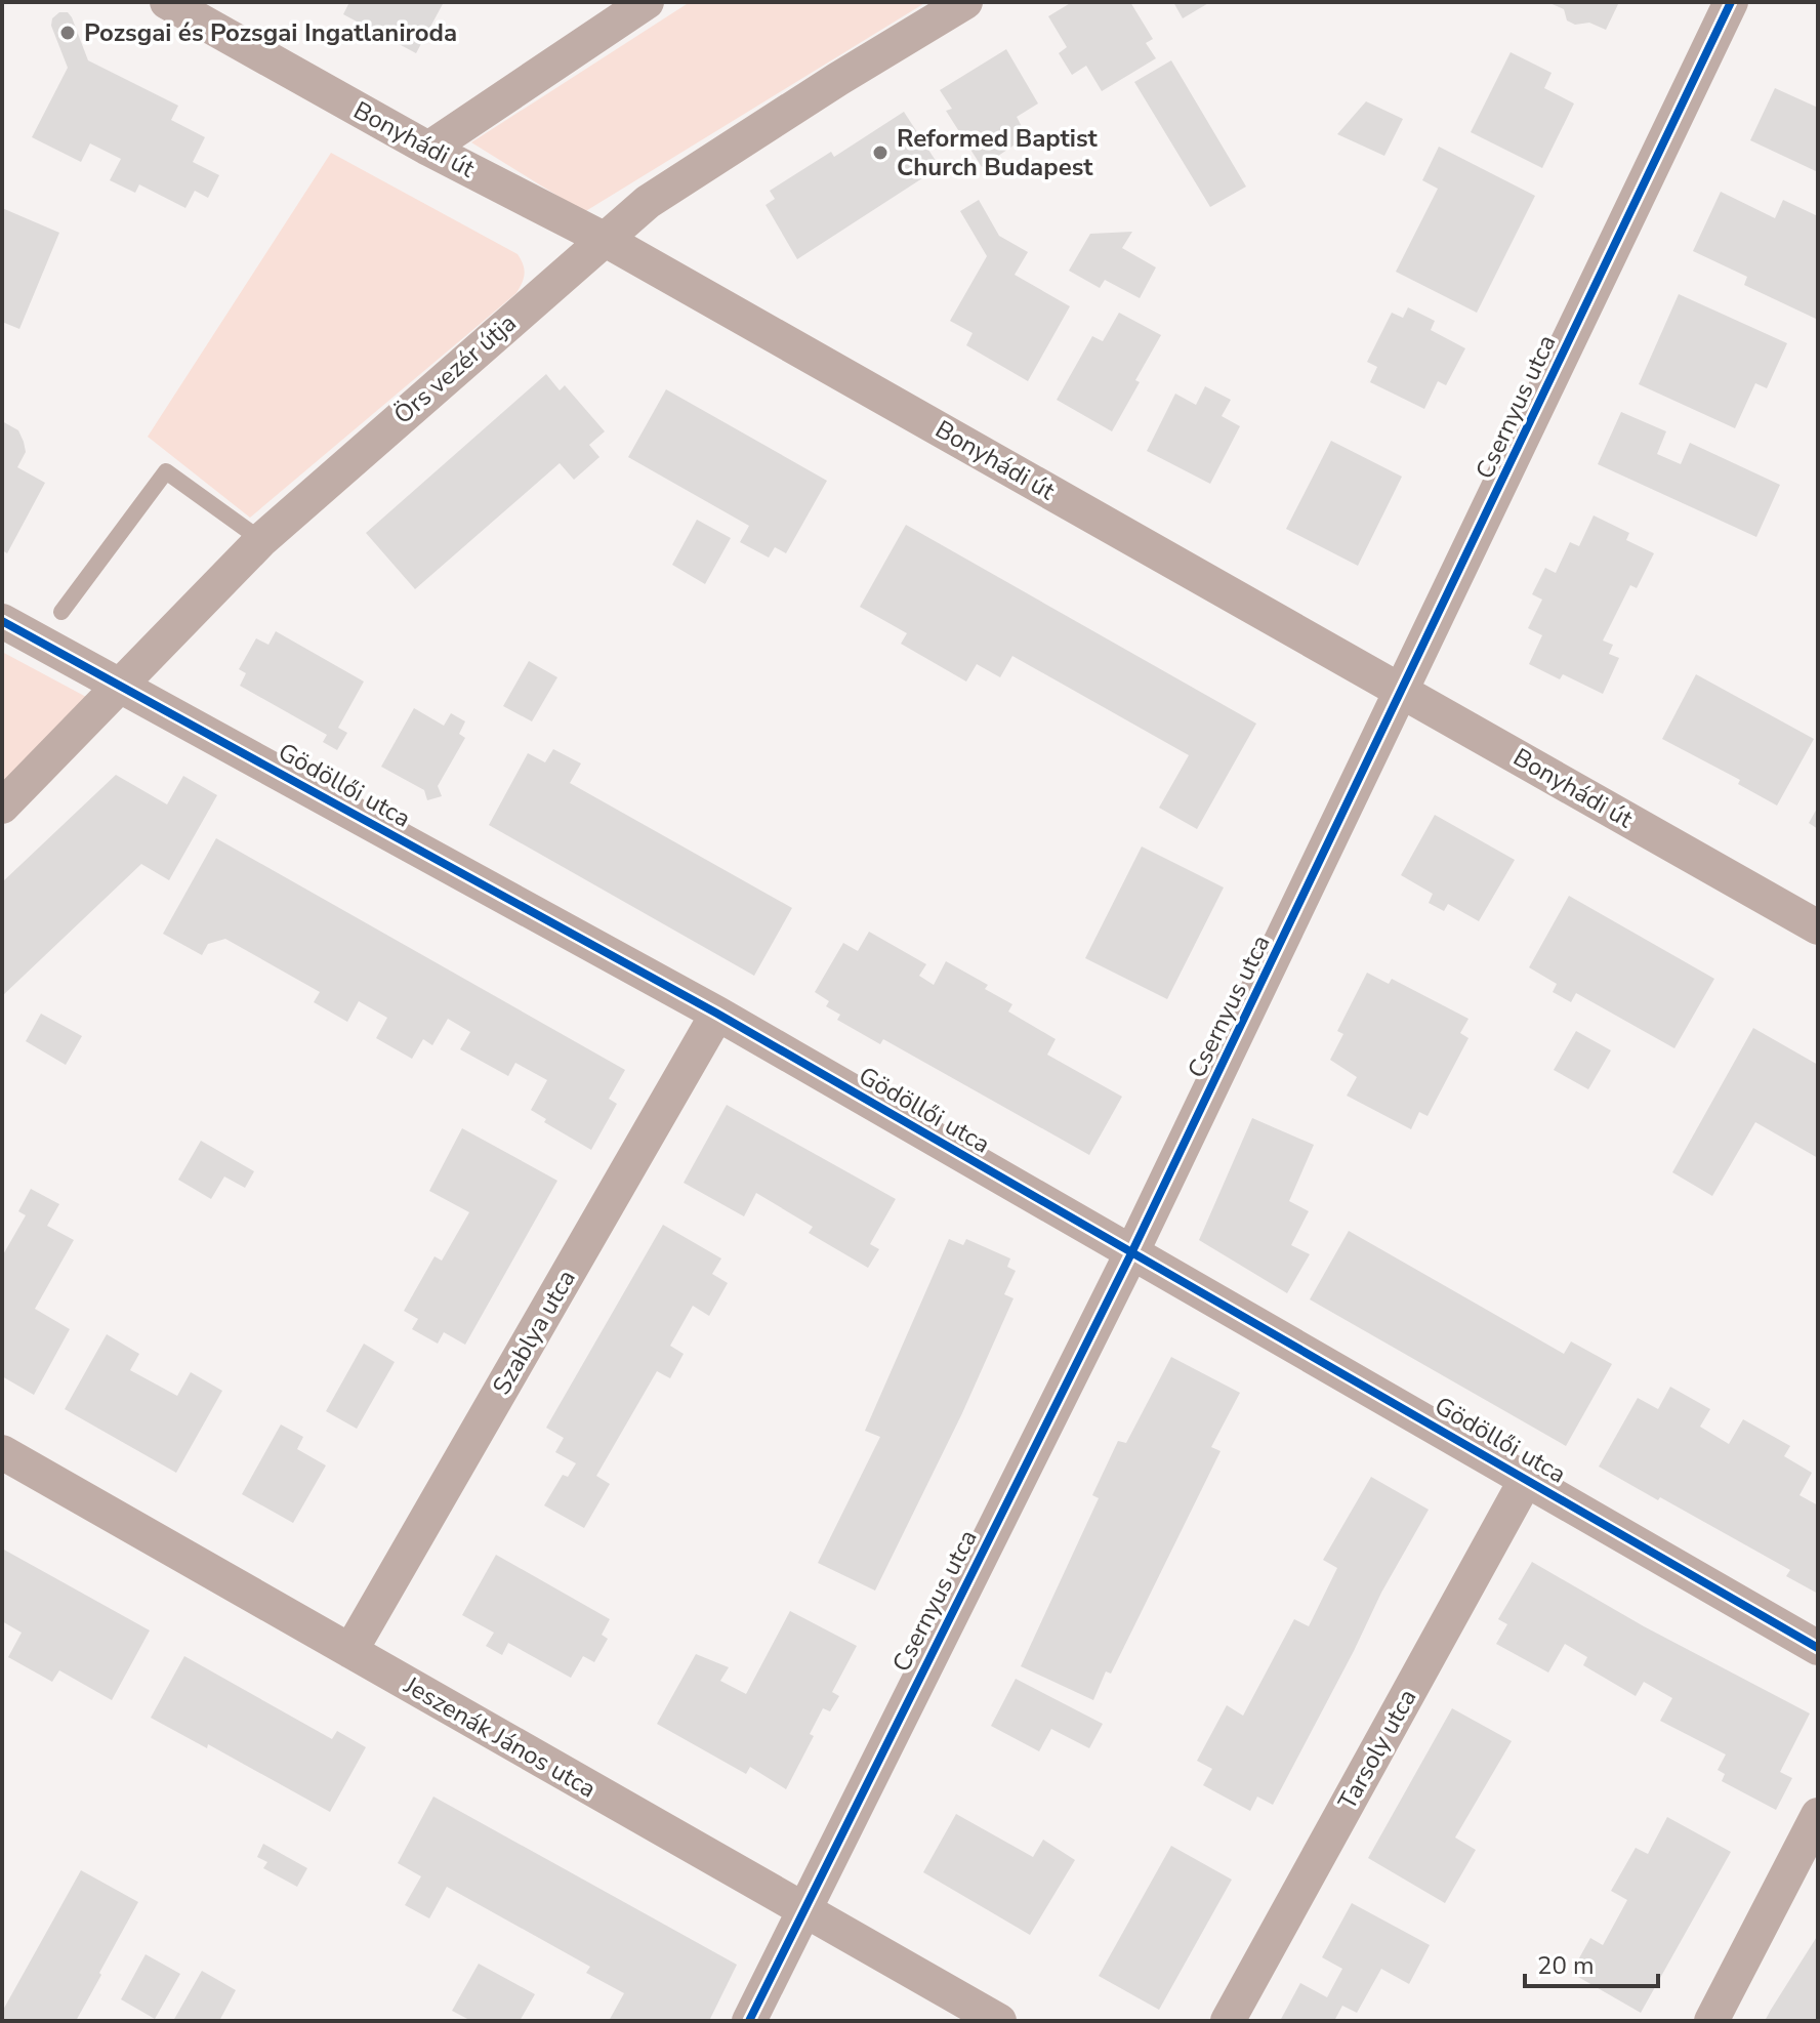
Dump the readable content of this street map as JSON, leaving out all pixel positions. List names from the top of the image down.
{
  "streets": {
    "street": [
      "Bonyhádi út",
      "Örs vezér útja",
      "Csernyus utca",
      "Gödöllői utca",
      "Szablya utca",
      "Jeszenák János utca",
      "Tarsoly utca"
    ]
  },
  "crossings": [
    ["Bonyhádi út", "Örs vezér útja"],
    ["Bonyhádi út", "Csernyus utca"],
    ["Örs vezér útja", "Gödöllői utca"],
    ["Csernyus utca", "Gödöllői utca"],
    ["Csernyus utca", "Jeszenák János utca"],
    ["Gödöllői utca", "Szablya utca"],
    ["Gödöllői utca", "Tarsoly utca"],
    ["Szablya utca", "Jeszenák János utca"]
  ],
  "places": ["Pozsgai és Pozsgai Ingatlaniroda", "Reformed Baptist Church Budapest"],
  "scale_bar": "20 m"
}
